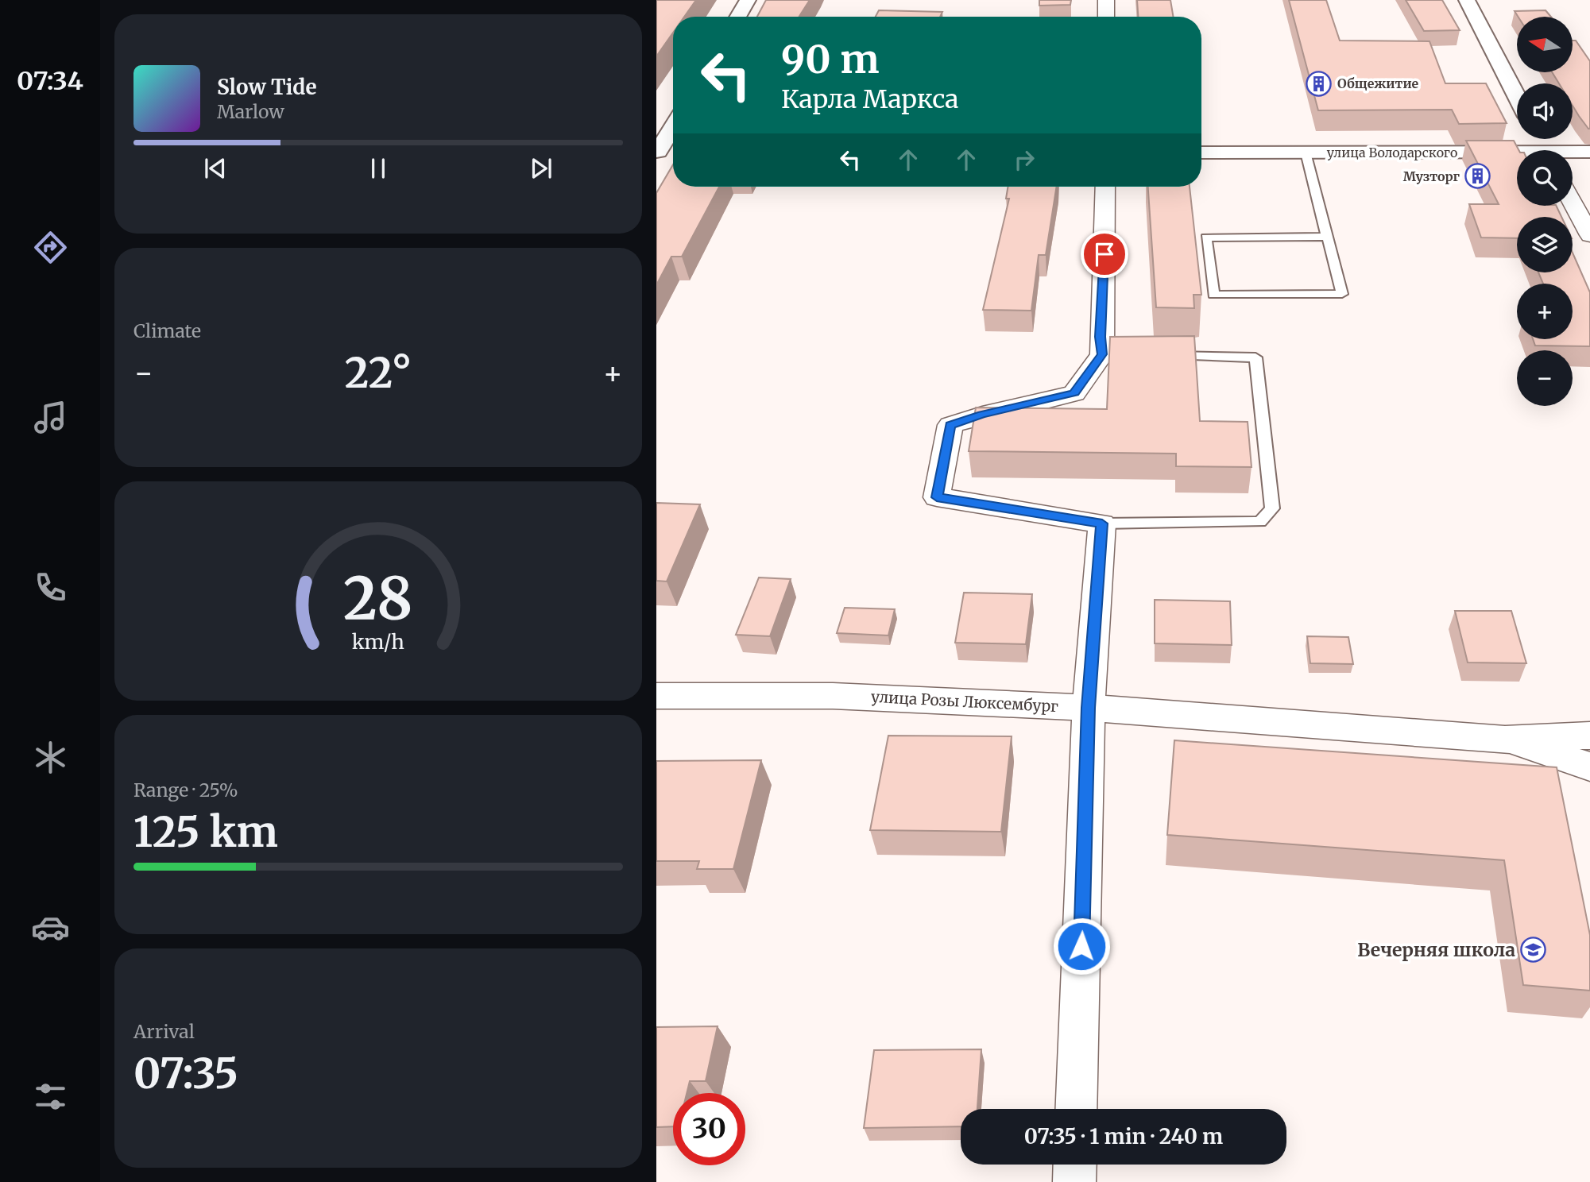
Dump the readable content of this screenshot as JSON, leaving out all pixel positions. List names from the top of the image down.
{
  "streets": {
    "main road": ["улица Володарского"],
    "street": ["улица Розы Люксембург"]
  },
  "places": {
    "building": ["Общежитие", "Музторг"],
    "school or university": ["Вечерняя школа"]
  },
  "north": "left",
  "page": {
    "tabs": "07:34",
    "map_buttons": ["+", "−"],
    "turn": ["90 m", "Карла Маркса"],
    "song": ["Slow Tide", "Marlow"],
    "tile": [
      "Climate",
      ["Range · 25%", "125 km"],
      ["Arrival", "07:35"]
    ],
    "heat": ["−", "22°", "+"],
    "limit": "30",
    "trip": "07:35 · 1 min · 240 m",
    "gauge": ["28", "km/h"]
  }
}
